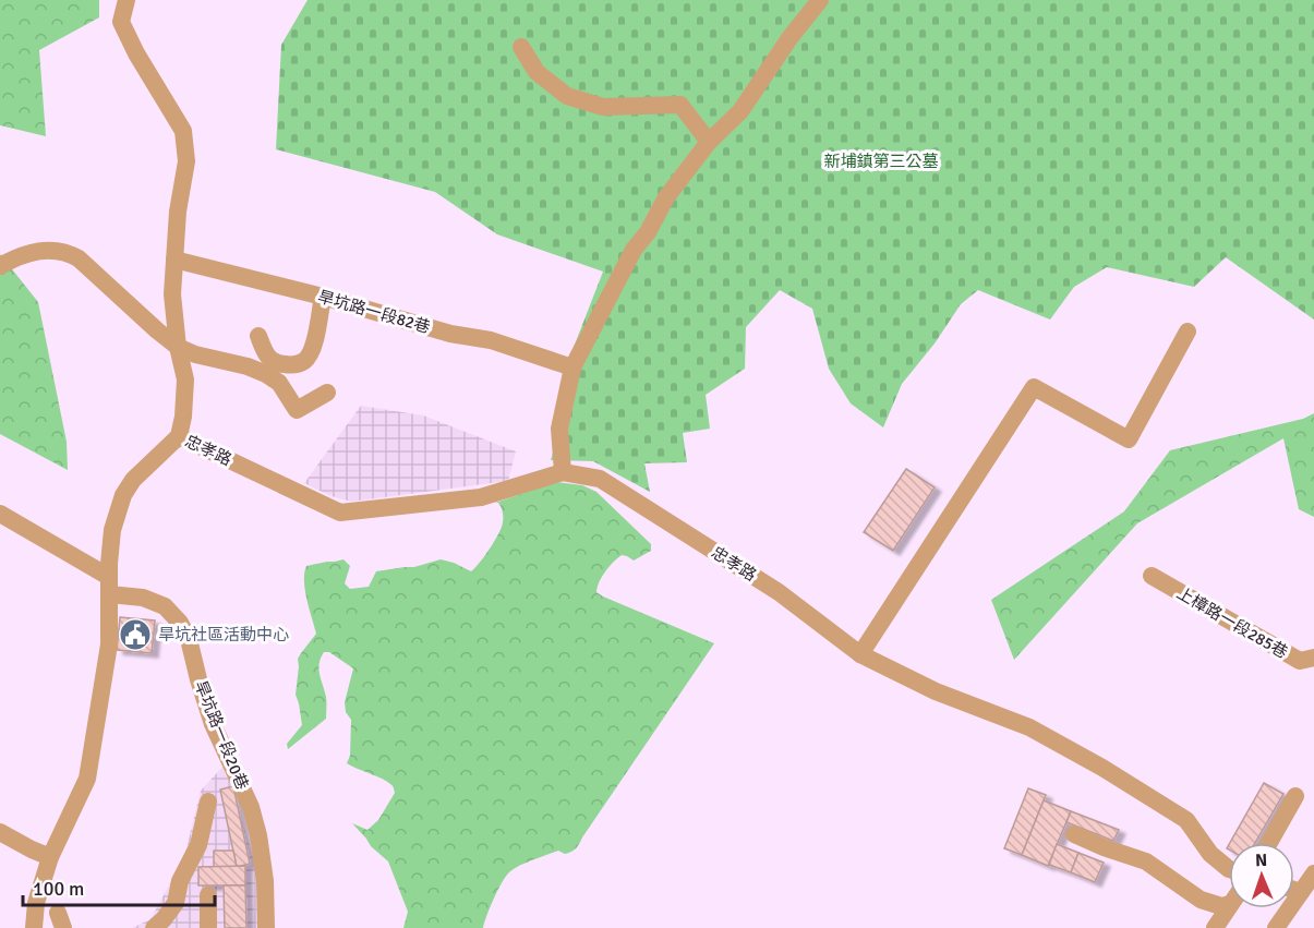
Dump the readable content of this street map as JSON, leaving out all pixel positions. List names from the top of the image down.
{
  "streets": {
    "street": [
      "旱坑路一段82巷",
      "忠孝路",
      "上樟路一段285巷",
      "旱坑路一段20巷"
    ]
  },
  "parks": ["新埔鎮第三公墓"],
  "places": {
    "public building": ["旱坑社區活動中心"]
  },
  "scale_bar": "100 m",
  "north": "top"
}
